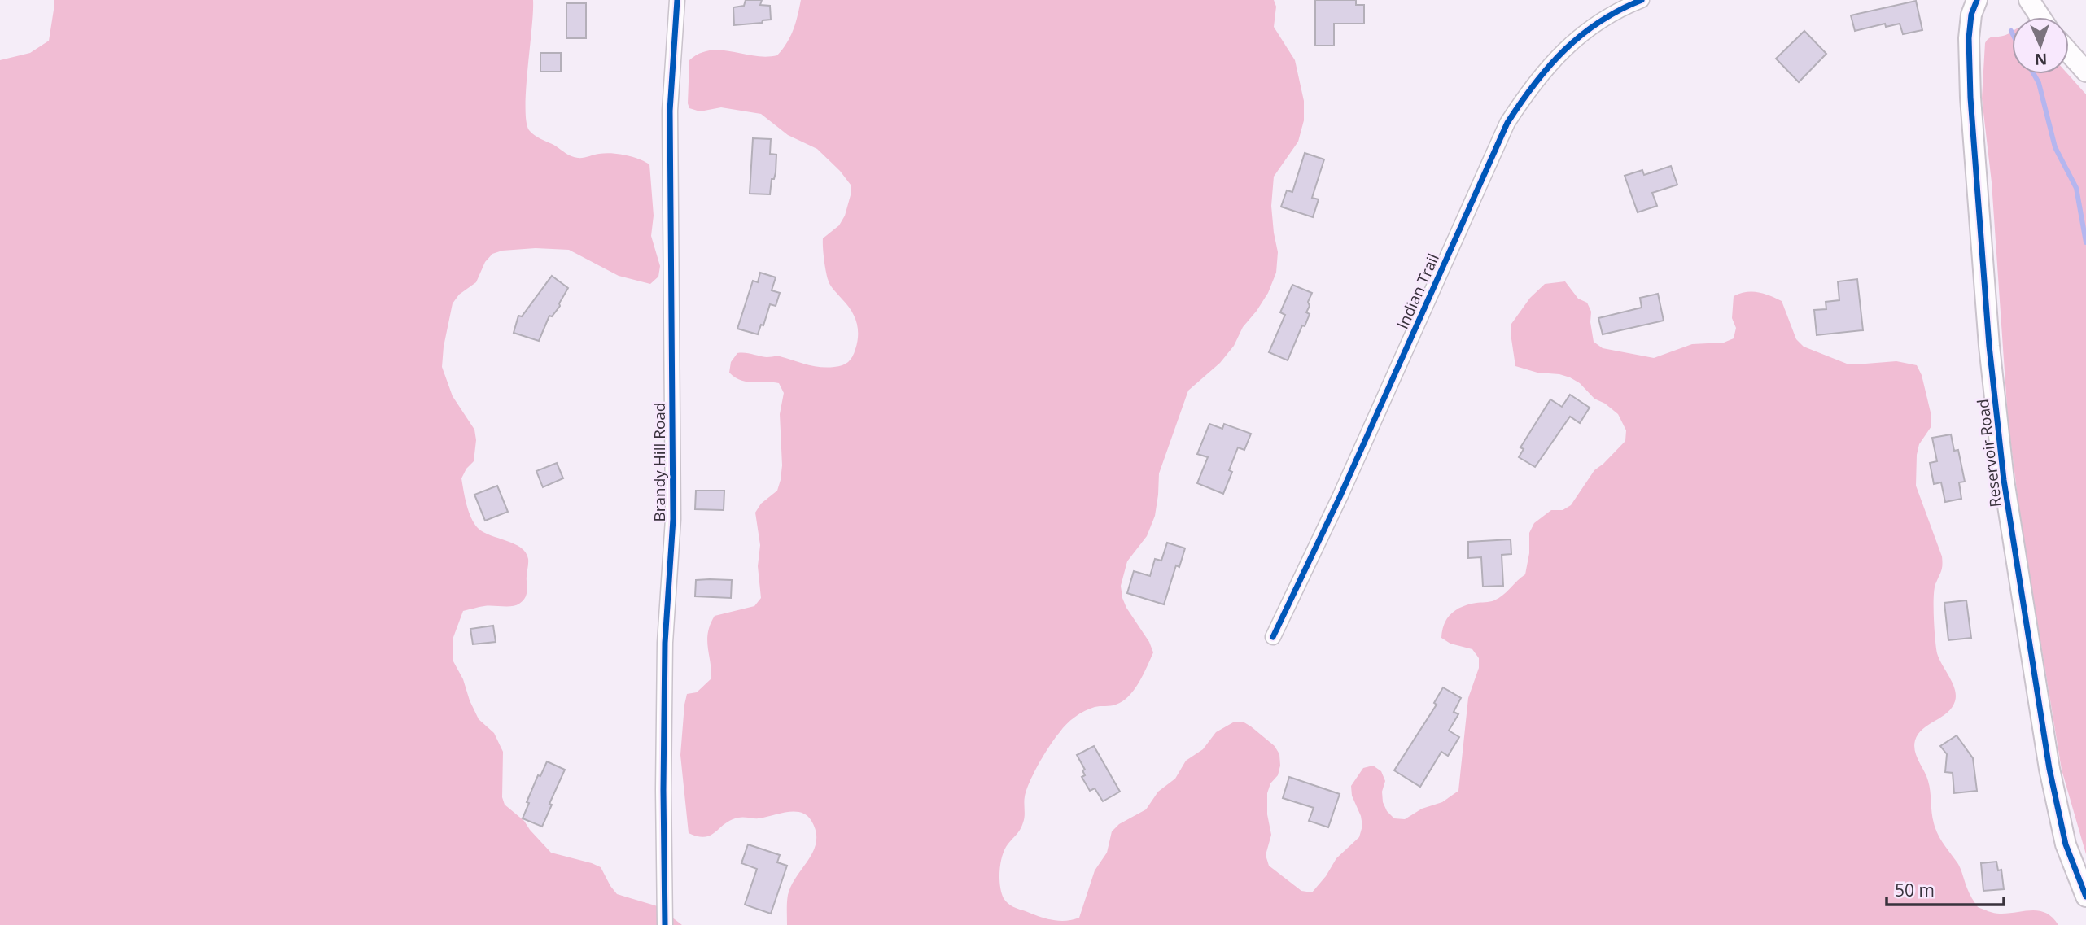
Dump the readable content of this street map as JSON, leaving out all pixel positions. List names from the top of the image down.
{
  "streets": {
    "street": ["Indian Trail", "Reservoir Road", "Brandy Hill Road"]
  },
  "scale_bar": "50 m",
  "north": "bottom"
}
